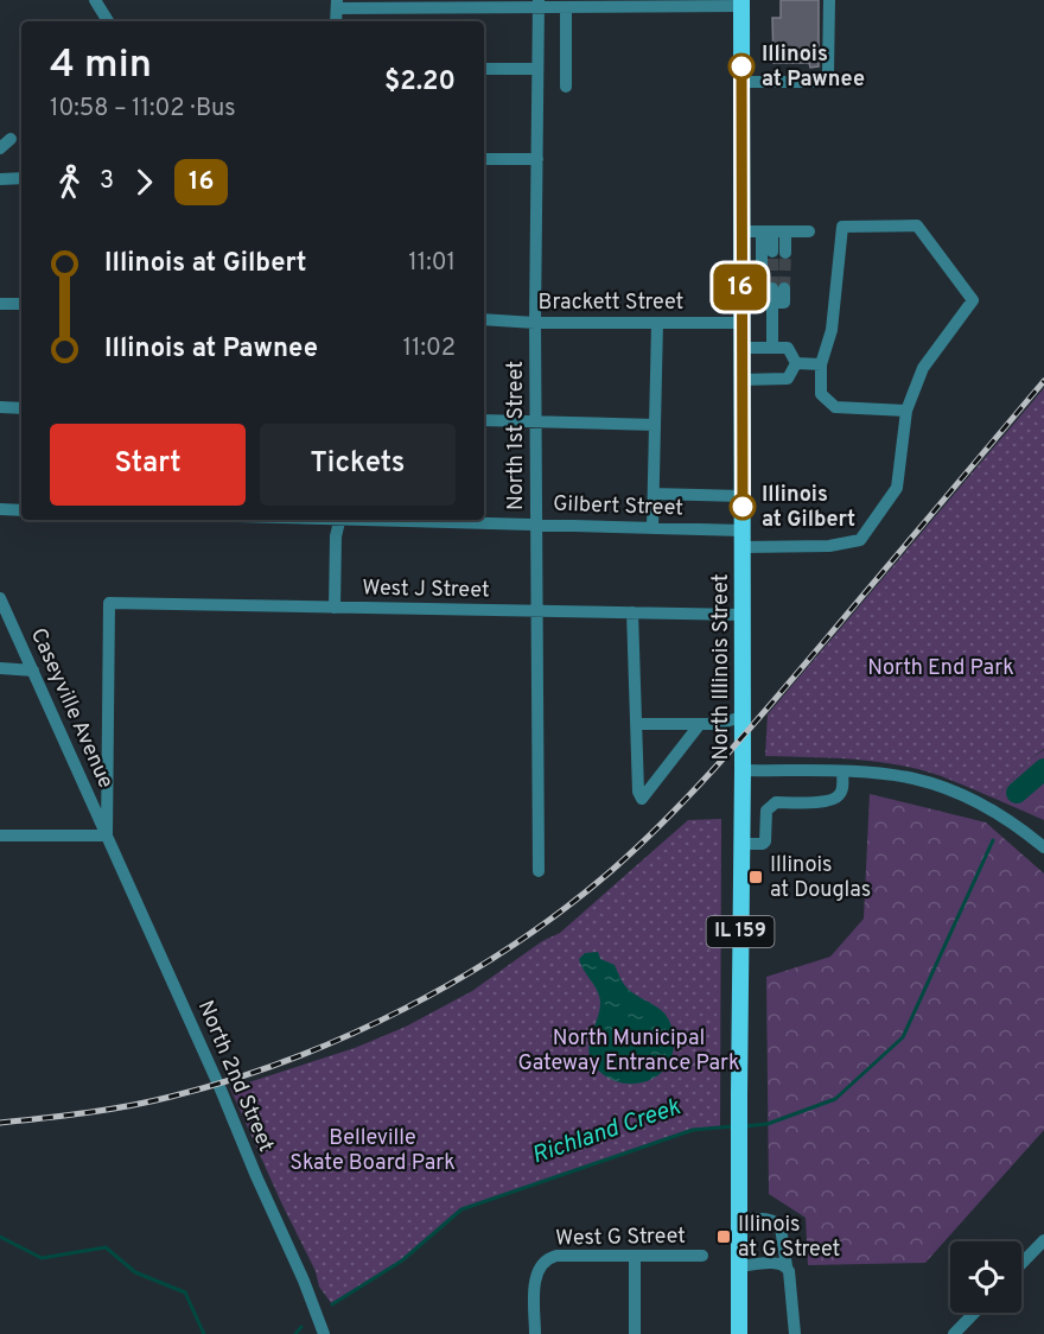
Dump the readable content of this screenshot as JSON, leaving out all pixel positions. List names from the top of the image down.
{
  "streets": {
    "main road": ["North Illinois Street", "IL 159"],
    "street": [
      "Brackett Street",
      "North 1st Street",
      "Gilbert Street",
      "West J Street",
      "Caseyville Avenue",
      "North 2nd Street",
      "West G Street"
    ]
  },
  "crossings": [
    ["Brackett Street", "North 1st Street"],
    ["Brackett Street", "North Illinois Street"],
    ["North 1st Street", "Gilbert Street"],
    ["North 1st Street", "West J Street"],
    ["Gilbert Street", "North Illinois Street"],
    ["West J Street", "North Illinois Street"],
    ["West J Street", "Caseyville Avenue"],
    ["West J Street", "North 2nd Street"],
    ["Caseyville Avenue", "North 2nd Street"]
  ],
  "water": ["Richland Creek"],
  "parks": ["North End Park", "North Municipal Gateway Entrance Park", "Belleville Skate Board Park"],
  "places": {
    "other": ["Illinois at Pawnee", "Illinois at Gilbert"],
    "transit": ["Illinois at Douglas", "Illinois at G Street"]
  },
  "lines": ["bus line 16"],
  "page": {
    "on_map": "16",
    "heading": ["4 min", "10:58 – 11:02 · Bus", "$2.20"],
    "legs": ["3", "16"],
    "list": [
      {
        "name": "Illinois at Gilbert",
        "value": "11:01"
      },
      {
        "name": "Illinois at Pawnee",
        "value": "11:02"
      }
    ],
    "buttons": ["Start", "Tickets"]
  }
}
